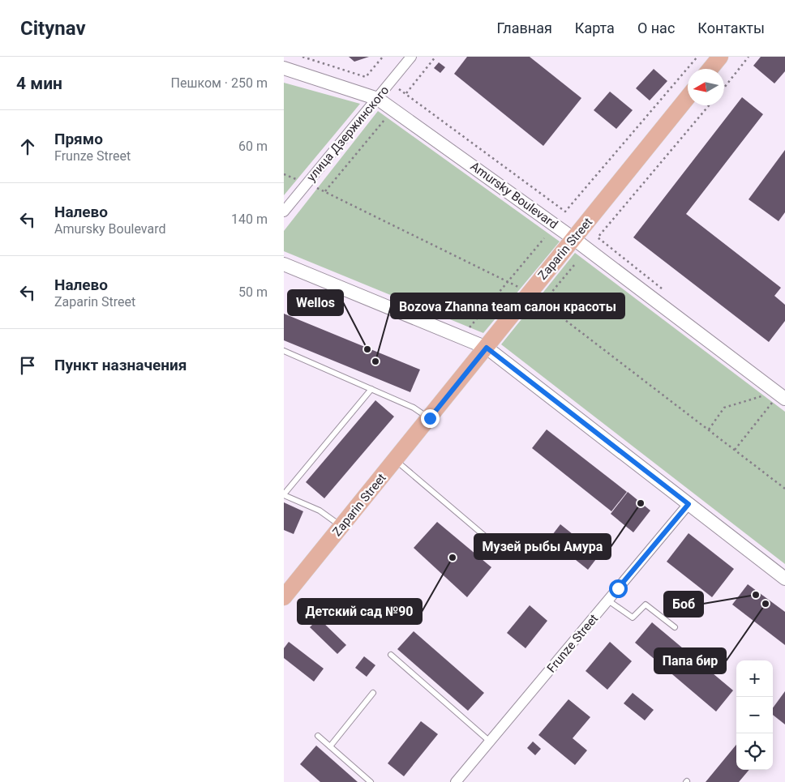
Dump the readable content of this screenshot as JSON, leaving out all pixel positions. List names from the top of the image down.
{
  "streets": {
    "main road": ["Zaparin Street"],
    "street": ["улица Дзержинского", "Amursky Boulevard", "Frunze Street"]
  },
  "crossings": [
    ["улица Дзержинского", "Amursky Boulevard"],
    ["Amursky Boulevard", "Zaparin Street"]
  ],
  "places": [
    "Wellos",
    "Bozova Zhanna team салон красоты",
    "Музей рыбы Амура",
    "Детский сад №90",
    "Боб",
    "Папа бир"
  ],
  "north": "left",
  "page": {
    "header": "Citynav",
    "nav": [
      "Главная",
      "Карта",
      "О нас",
      "Контакты"
    ],
    "heading": ["4 мин", "Пешком · 250 m"],
    "list": [
      ["Прямо", "Frunze Street", "60 m"],
      ["Налево", "Amursky Boulevard", "140 m"],
      ["Налево", "Zaparin Street", "50 m"],
      "Пункт назначения"
    ],
    "map_buttons": ["+", "−"]
  }
}
